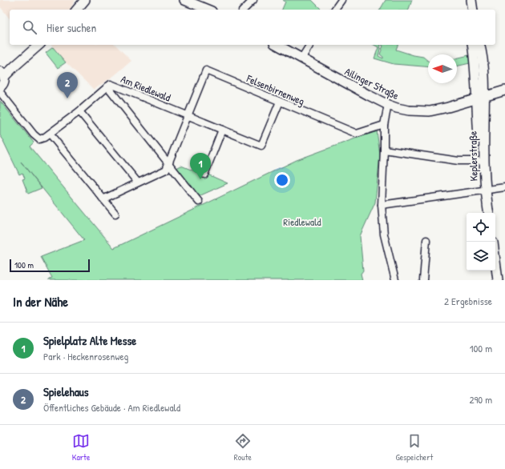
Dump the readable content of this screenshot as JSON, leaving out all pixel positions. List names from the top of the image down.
{
  "streets": {
    "street": [
      "Ailinger Straße",
      "Am Riedlewald",
      "Felsenbirnenweg",
      "Keplerstraße"
    ]
  },
  "crossings": [
    ["Ailinger Straße", "Keplerstraße"],
    ["Am Riedlewald", "Felsenbirnenweg"]
  ],
  "parks": ["Riedlewald"],
  "scale_bar": "100 m",
  "north": "left",
  "page": {
    "search": "Hier suchen",
    "pins": ["2", "1"],
    "scale": "100 m",
    "heading": ["In der Nähe", "2 Ergebnisse"],
    "list": [
      {
        "mark": "1",
        "name": "Spielplatz Alte Messe",
        "note": "Park · Heckenrosenweg",
        "value": "100 m"
      },
      {
        "mark": "2",
        "name": "Spielehaus",
        "note": "Öffentliches Gebäude · Am Riedlewald",
        "value": "290 m"
      }
    ],
    "nav": ["Karte", "Route", "Gespeichert"]
  }
}
